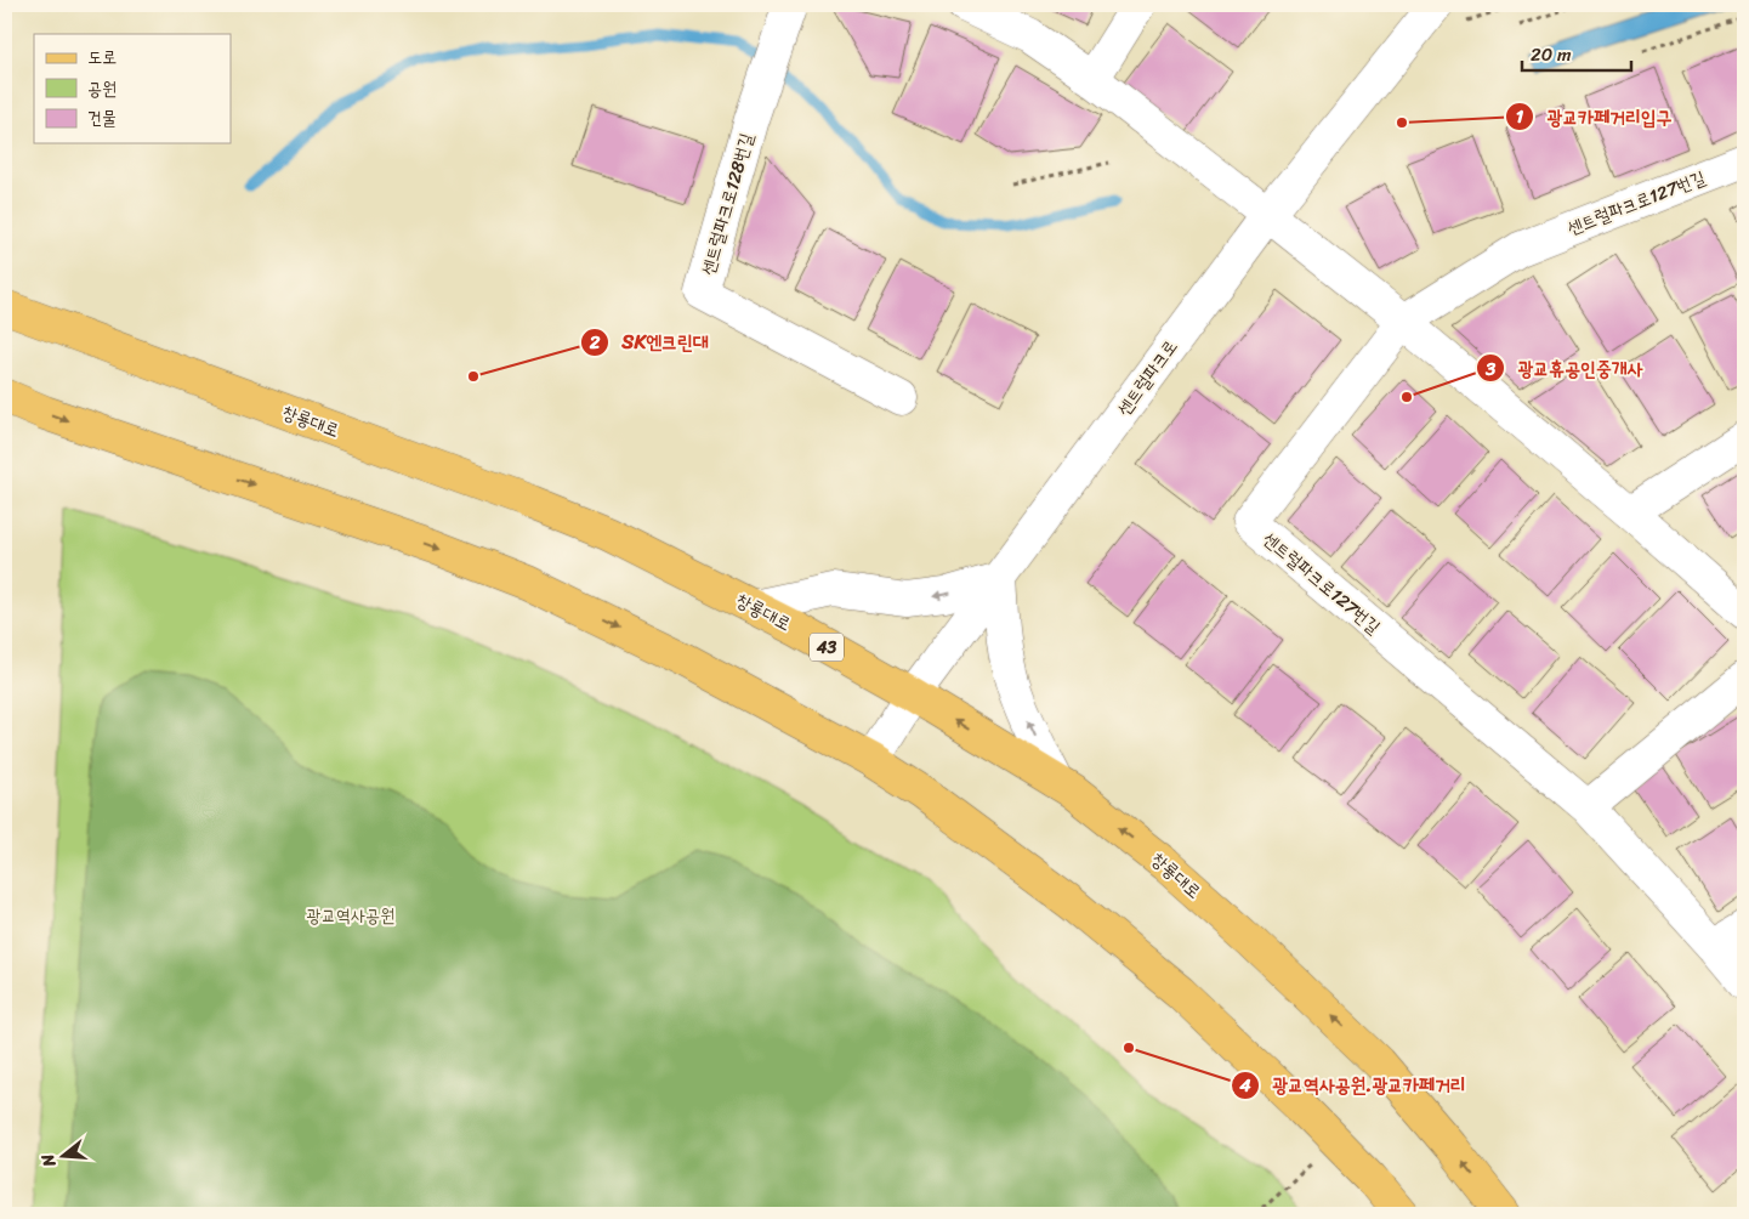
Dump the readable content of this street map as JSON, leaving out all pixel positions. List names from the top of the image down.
{
  "streets": {
    "main road": ["창룡대로", "43"],
    "street": ["센트럴파크로127번길", "센트럴파크로128번길", "센트럴파크로"]
  },
  "crossings": [
    ["센트럴파크로", "창룡대로"]
  ],
  "parks": ["광교역사공원"],
  "places": [
    "광교카페거리입구",
    "SK엔크린대",
    "광교휴공인중개사",
    "광교역사공원.광교카페거리"
  ],
  "legend": ["도로", "공원", "건물"],
  "scale_bar": "20 m",
  "north": "left"
}
